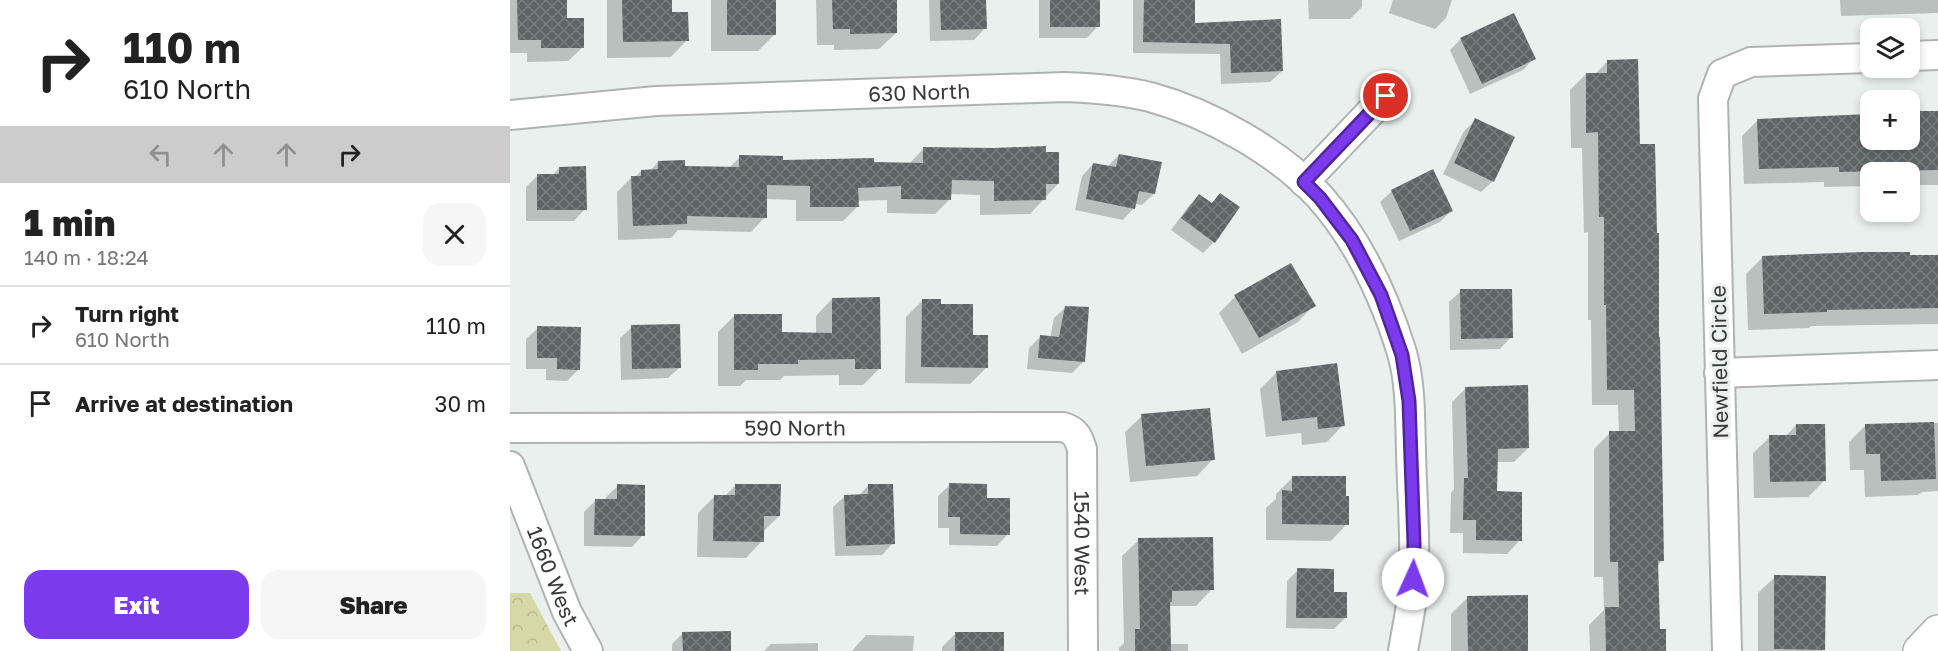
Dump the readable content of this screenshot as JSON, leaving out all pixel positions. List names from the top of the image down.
{
  "streets": {
    "street": [
      "630 North",
      "Newfield Circle",
      "590 North",
      "1540 West",
      "1660 West"
    ]
  },
  "crossings": [
    ["590 North", "1540 West"]
  ],
  "page": {
    "turn": ["110 m", "610 North"],
    "map_buttons": ["+", "−"],
    "heading": ["1 min", "140 m · 18:24"],
    "list": [
      {
        "name": "Turn right",
        "note": "610 North",
        "value": "110 m"
      },
      {
        "name": "Arrive at destination",
        "value": "30 m"
      }
    ],
    "buttons": ["Exit", "Share"]
  }
}
